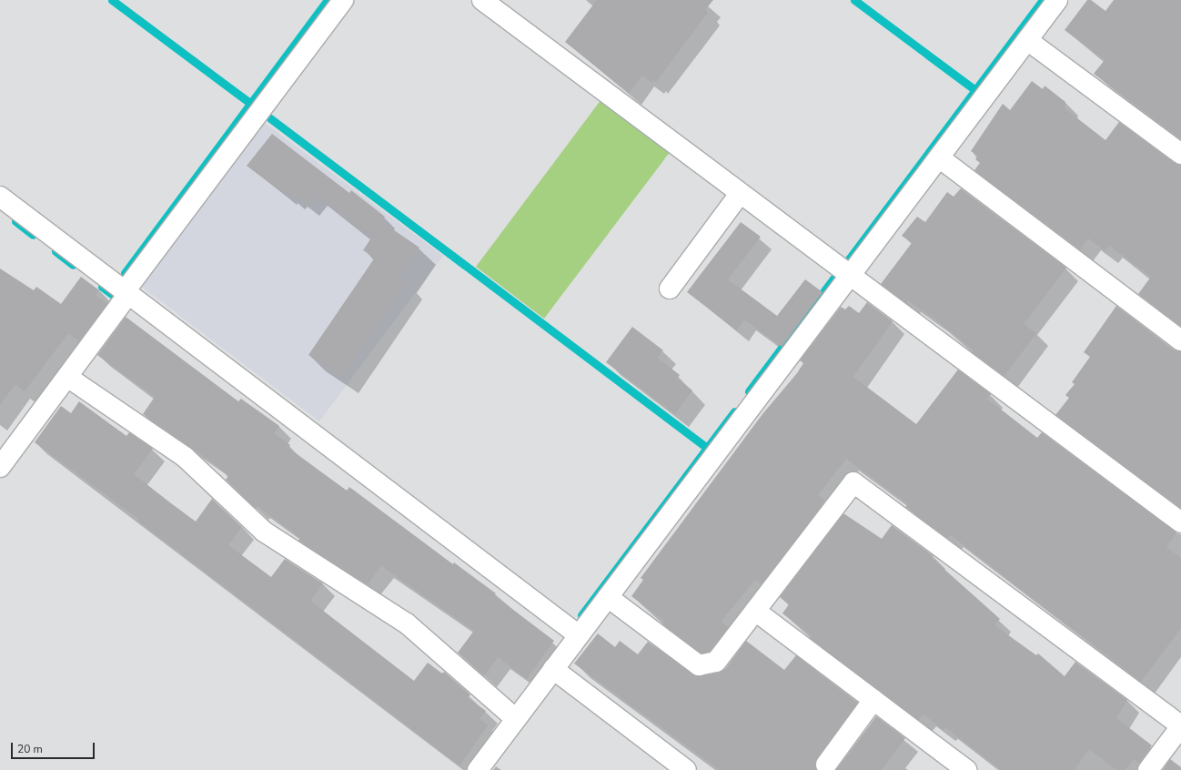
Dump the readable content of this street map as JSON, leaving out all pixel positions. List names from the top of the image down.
{
  "scale_bar": "20 m"
}
